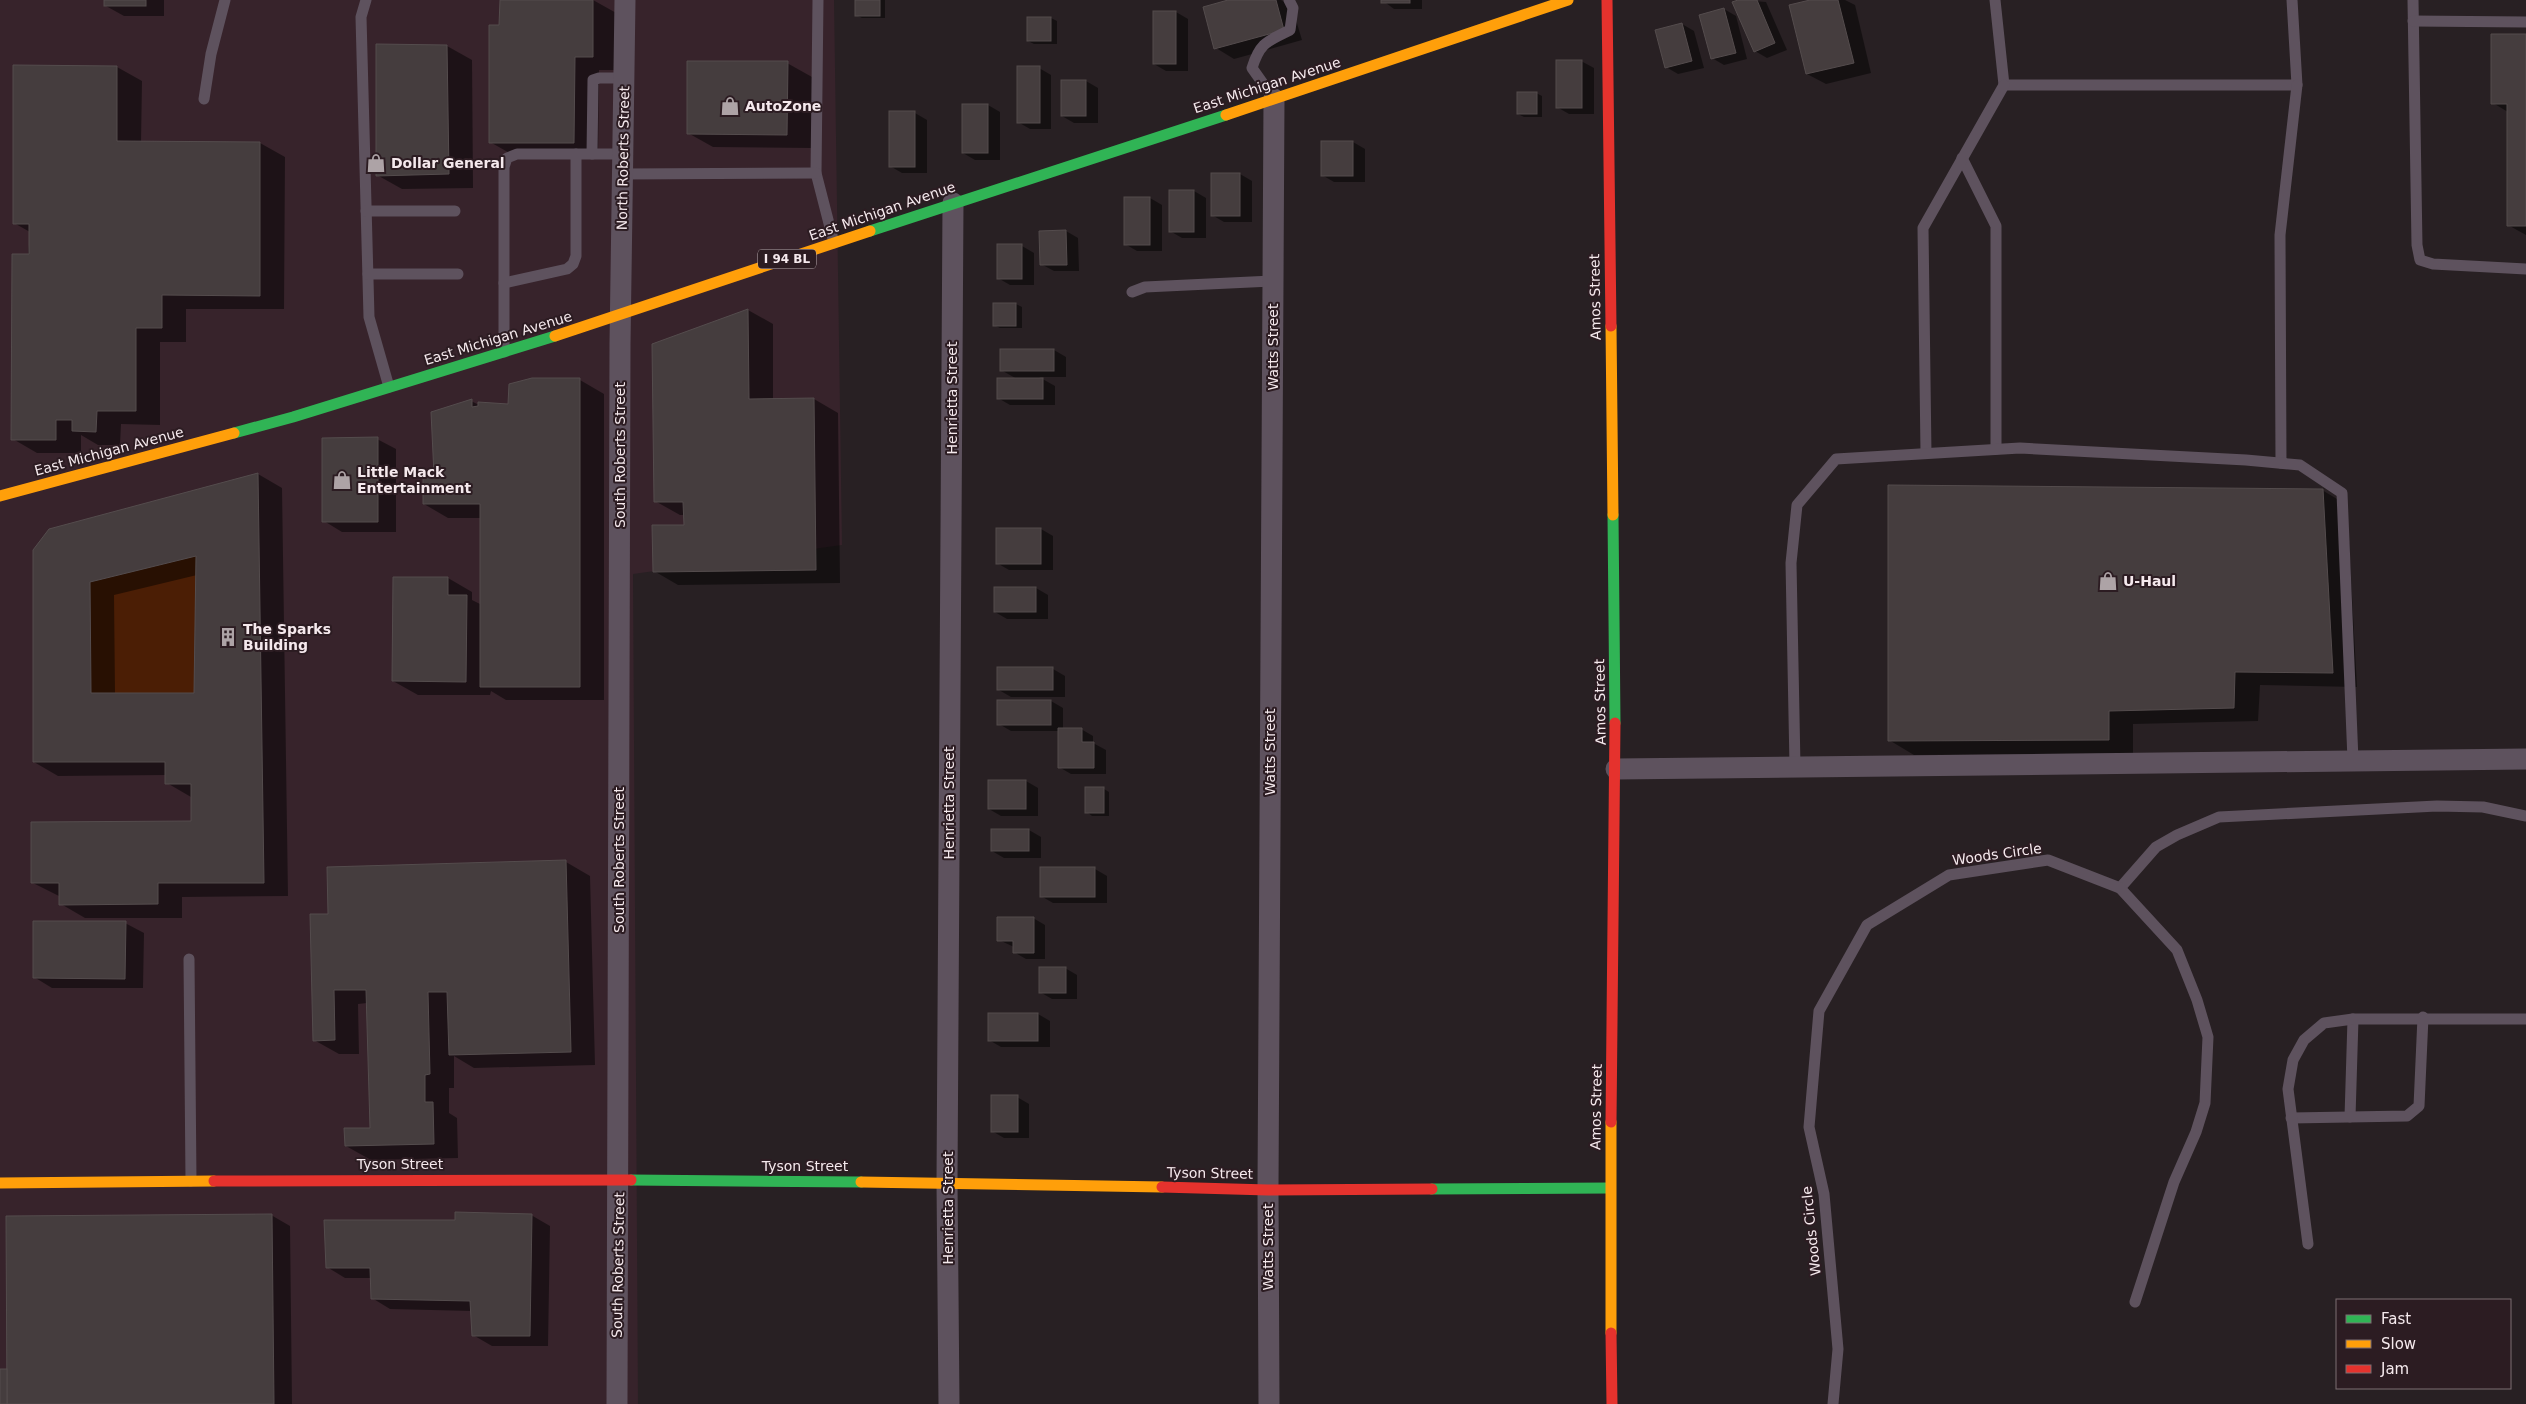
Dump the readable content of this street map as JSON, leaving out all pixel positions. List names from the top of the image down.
{
  "streets": {
    "street": [
      "East Michigan Avenue",
      "North Roberts Street",
      "I 94 BL",
      "Amos Street",
      "Watts Street",
      "Henrietta Street",
      "South Roberts Street",
      "Tyson Street"
    ],
    "lane": ["Woods Circle"]
  },
  "crossings": [
    ["East Michigan Avenue", "North Roberts Street"],
    ["East Michigan Avenue", "Watts Street"],
    ["East Michigan Avenue", "Henrietta Street"],
    ["East Michigan Avenue", "South Roberts Street"],
    ["North Roberts Street", "South Roberts Street"],
    ["Amos Street", "Tyson Street"],
    ["Watts Street", "Tyson Street"],
    ["Henrietta Street", "Tyson Street"],
    ["South Roberts Street", "Tyson Street"]
  ],
  "places": {
    "shop": [
      "AutoZone",
      "Dollar General",
      "Little Mack Entertainment",
      "U-Haul"
    ],
    "building": ["The Sparks Building"]
  },
  "legend": ["Fast", "Slow", "Jam"]
}
